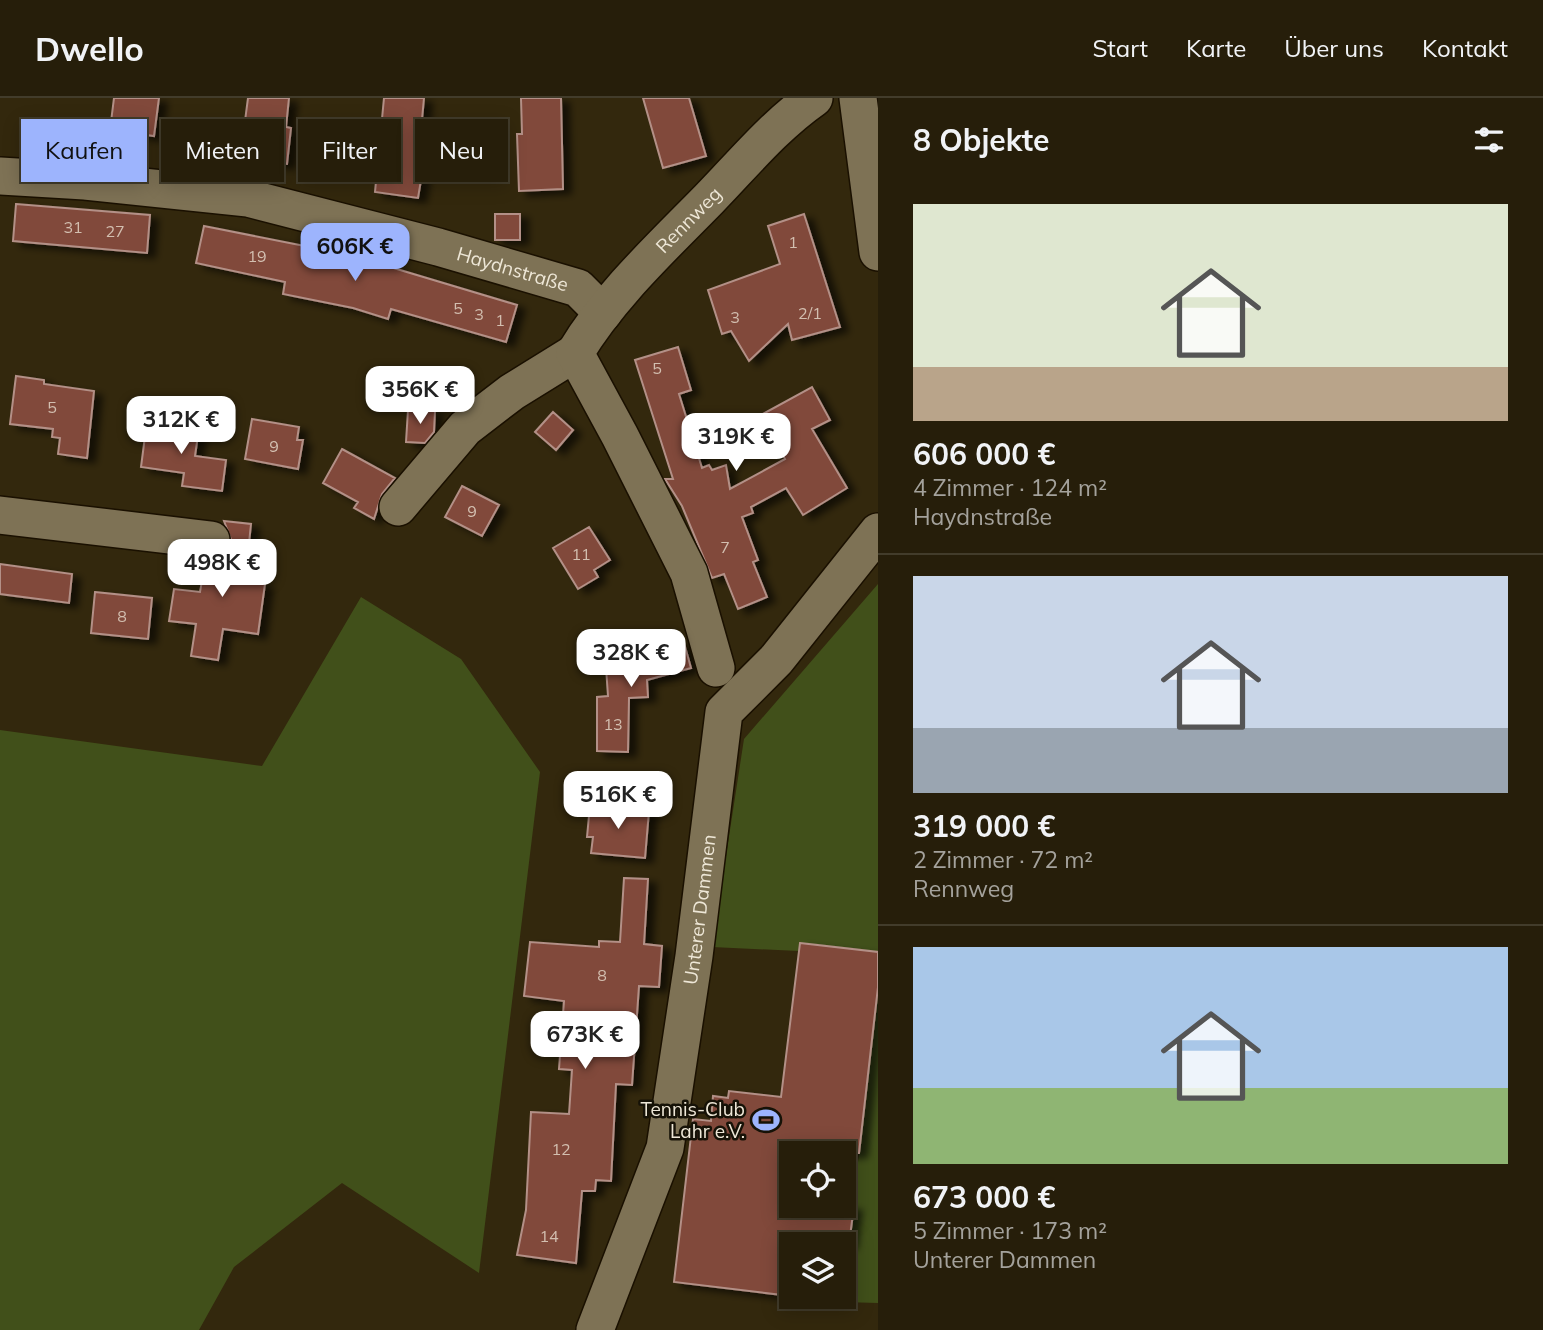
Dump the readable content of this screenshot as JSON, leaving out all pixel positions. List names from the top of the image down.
{
  "streets": {
    "street": ["Rennweg", "Haydnstraße", "Unterer Dammen"]
  },
  "crossings": [
    ["Rennweg", "Haydnstraße"]
  ],
  "places": {
    "sports": ["Tennis-Club Lahr e.V."]
  },
  "house_numbers": [
    "31",
    "27",
    "1",
    "19",
    "5",
    "2/1",
    "3",
    "3",
    "1",
    "5",
    "5",
    "9",
    "9",
    "7",
    "11",
    "8",
    "13",
    "8",
    "12",
    "14"
  ],
  "page": {
    "header": "Dwello",
    "nav": [
      "Start",
      "Karte",
      "Über uns",
      "Kontakt"
    ],
    "heading": "8 Objekte",
    "chip": [
      "Kaufen",
      "Mieten",
      "Filter",
      "Neu"
    ],
    "list": [
      {
        "name": "606 000 €",
        "note": "4 Zimmer · 124 m² · Haydnstraße"
      },
      {
        "name": "319 000 €",
        "note": "2 Zimmer · 72 m² · Rennweg"
      },
      {
        "name": "673 000 €",
        "note": "5 Zimmer · 173 m² · Unterer Dammen"
      }
    ],
    "price": [
      "606K €",
      "356K €",
      "312K €",
      "319K €",
      "498K €",
      "328K €",
      "516K €",
      "673K €"
    ]
  }
}
